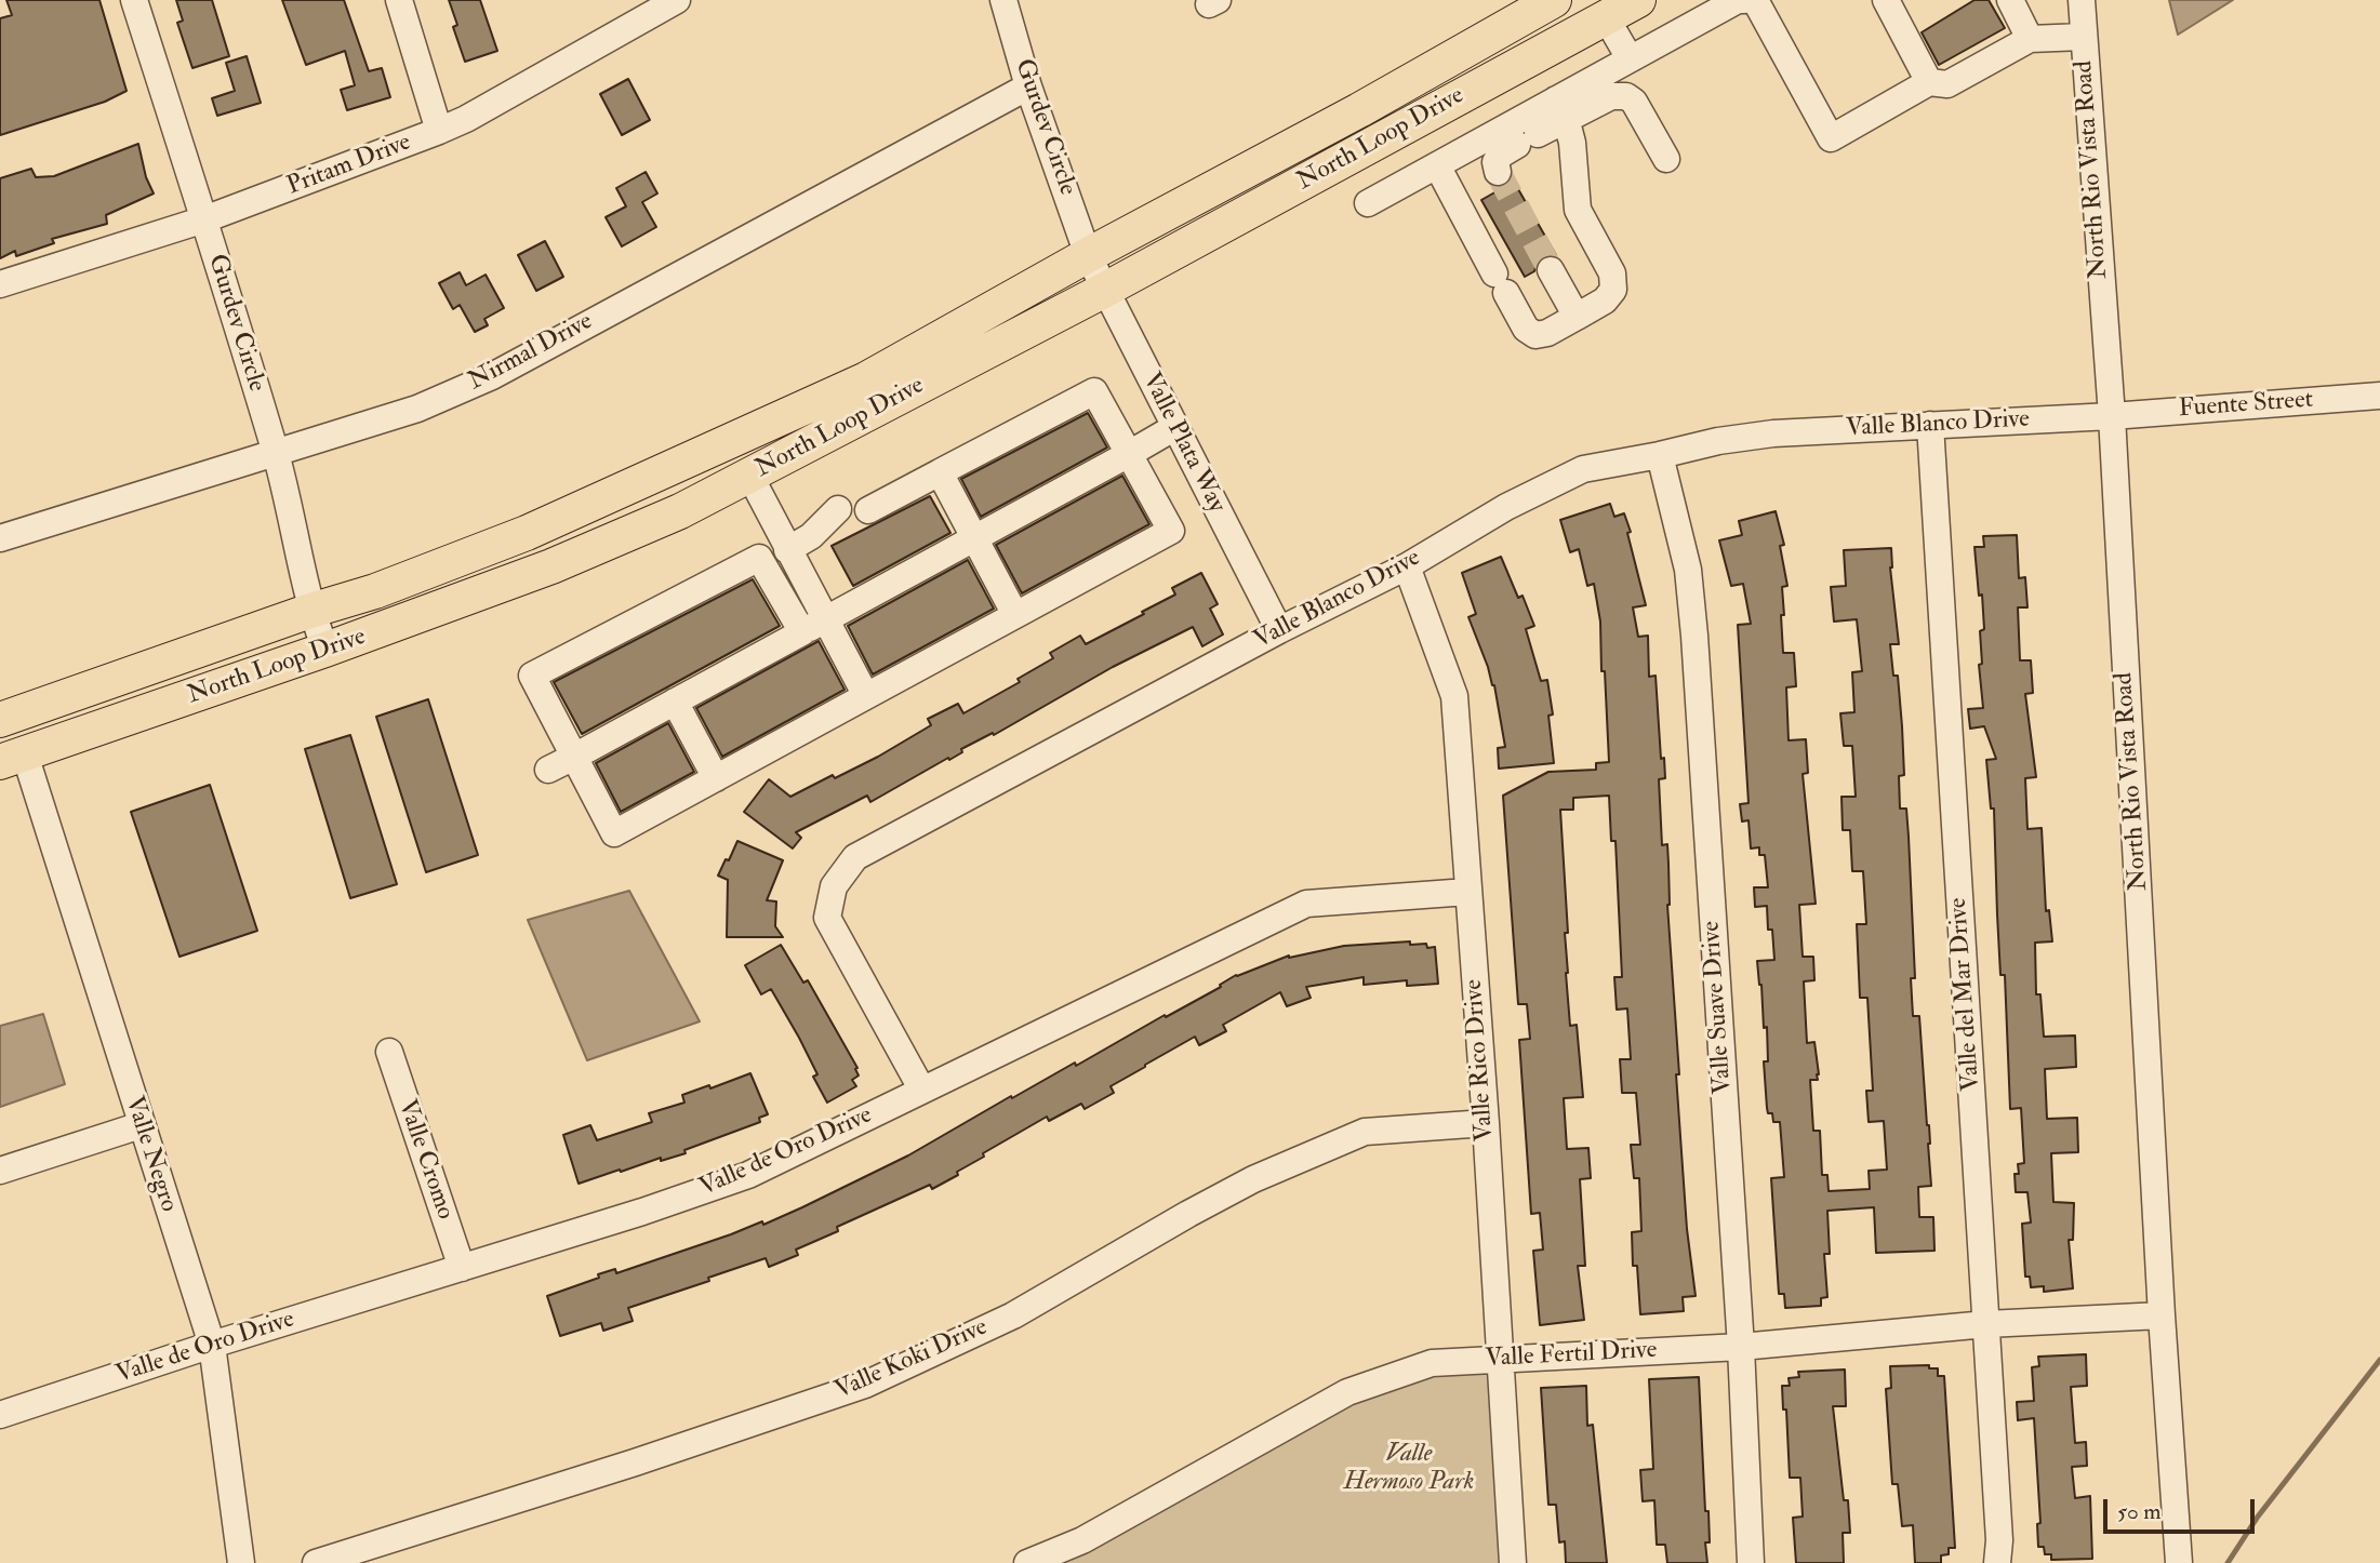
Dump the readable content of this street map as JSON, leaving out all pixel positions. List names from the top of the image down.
{
  "streets": {
    "main road": ["North Loop Drive"],
    "street": [
      "Gurdev Circle",
      "Pritam Drive",
      "North Rio Vista Road",
      "Nirmal Drive",
      "Fuente Street",
      "Valle Blanco Drive",
      "Valle Plata Way",
      "Valle del Mar Drive",
      "Valle Suave Drive",
      "Valle Rico Drive",
      "Valle de Oro Drive",
      "Valle Negro",
      "Valle Cromo",
      "Valle Fertil Drive",
      "Valle Koki Drive"
    ]
  },
  "crossings": [
    ["Gurdev Circle", "North Loop Drive"],
    ["Gurdev Circle", "Pritam Drive"],
    ["Gurdev Circle", "Nirmal Drive"],
    ["Gurdev Circle", "Valle Plata Way"],
    ["North Loop Drive", "Valle Plata Way"],
    ["North Loop Drive", "Valle Negro"],
    ["North Rio Vista Road", "Fuente Street"],
    ["North Rio Vista Road", "Valle Blanco Drive"],
    ["North Rio Vista Road", "Valle Fertil Drive"],
    ["Fuente Street", "Valle Blanco Drive"],
    ["Valle Blanco Drive", "Valle Plata Way"],
    ["Valle Blanco Drive", "Valle del Mar Drive"],
    ["Valle Blanco Drive", "Valle Suave Drive"],
    ["Valle Blanco Drive", "Valle Rico Drive"],
    ["Valle Blanco Drive", "Valle de Oro Drive"],
    ["Valle del Mar Drive", "Valle Fertil Drive"],
    ["Valle Suave Drive", "Valle Fertil Drive"],
    ["Valle Rico Drive", "Valle de Oro Drive"],
    ["Valle Rico Drive", "Valle Fertil Drive"],
    ["Valle Rico Drive", "Valle Koki Drive"],
    ["Valle de Oro Drive", "Valle Negro"],
    ["Valle de Oro Drive", "Valle Cromo"]
  ],
  "parks": ["Valle Hermoso Park"],
  "scale_bar": "50 m"
}
